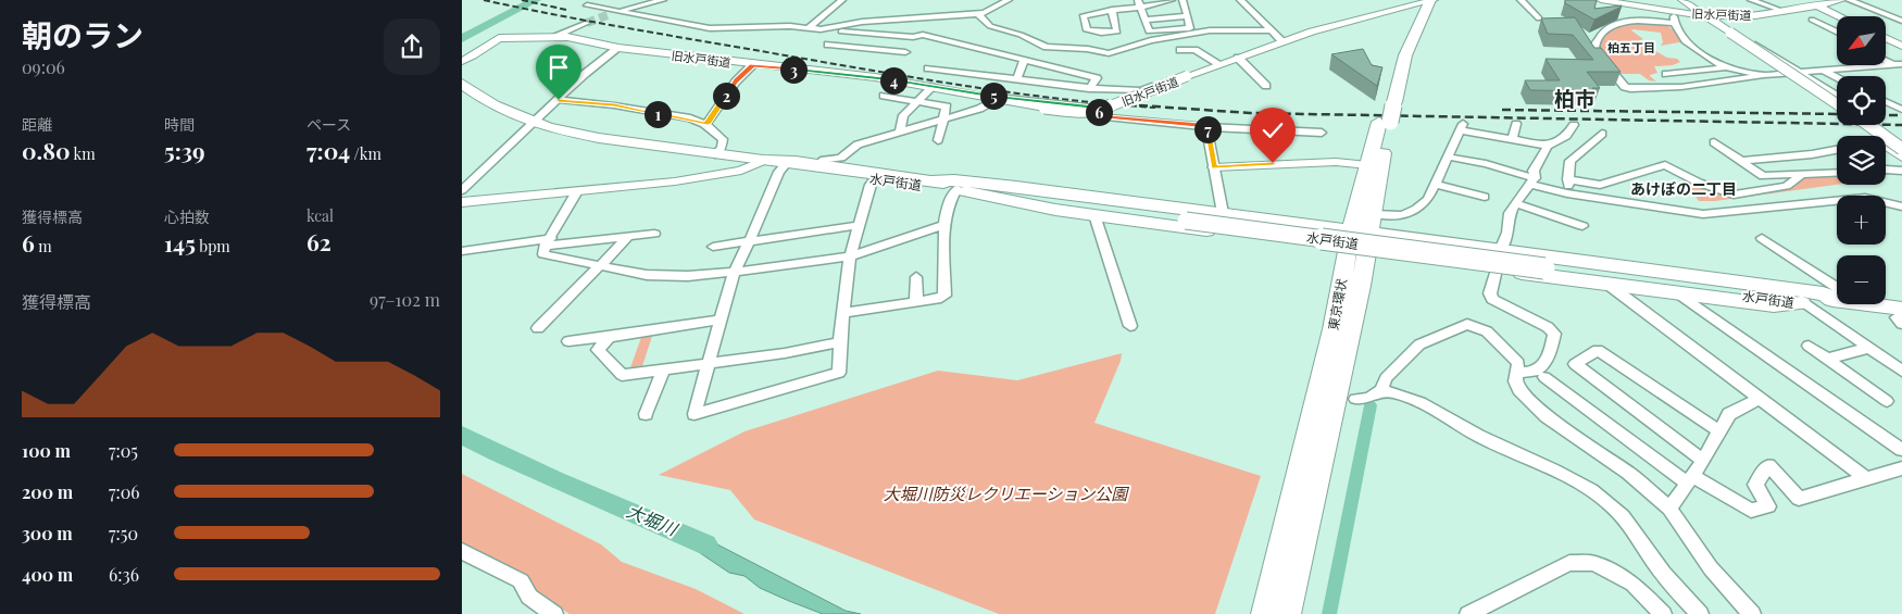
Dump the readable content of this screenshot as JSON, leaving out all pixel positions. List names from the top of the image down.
{
  "streets": {
    "highway": ["水戸街道", "東京環状"],
    "street": ["旧水戸街道"]
  },
  "crossings": [
    ["旧水戸街道", "東京環状"]
  ],
  "districts": ["柏五丁目", "柏市", "あけぼの二丁目"],
  "water": ["大堀川"],
  "parks": ["大堀川防災レクリエーション公園"],
  "north": "bottom left",
  "page": {
    "heading": ["朝のラン", "09:06"],
    "map_buttons": ["+", "−"],
    "pins": [
      "3",
      "4",
      "2",
      "5",
      "6",
      "1",
      "7"
    ],
    "stats": [
      ["距離", "0.80 km"],
      ["時間", "5:39"],
      ["ペース", "7:04 /km"],
      ["獲得標高", "6 m"],
      ["心拍数", "145 bpm"],
      ["kcal", "62"]
    ],
    "chart": ["獲得標高", "97–102 m"],
    "list": [
      {
        "name": "100 m",
        "note": "7:05"
      },
      {
        "name": "200 m",
        "note": "7:06"
      },
      {
        "name": "300 m",
        "note": "7:50"
      },
      {
        "name": "400 m",
        "note": "6:36"
      }
    ]
  }
}
